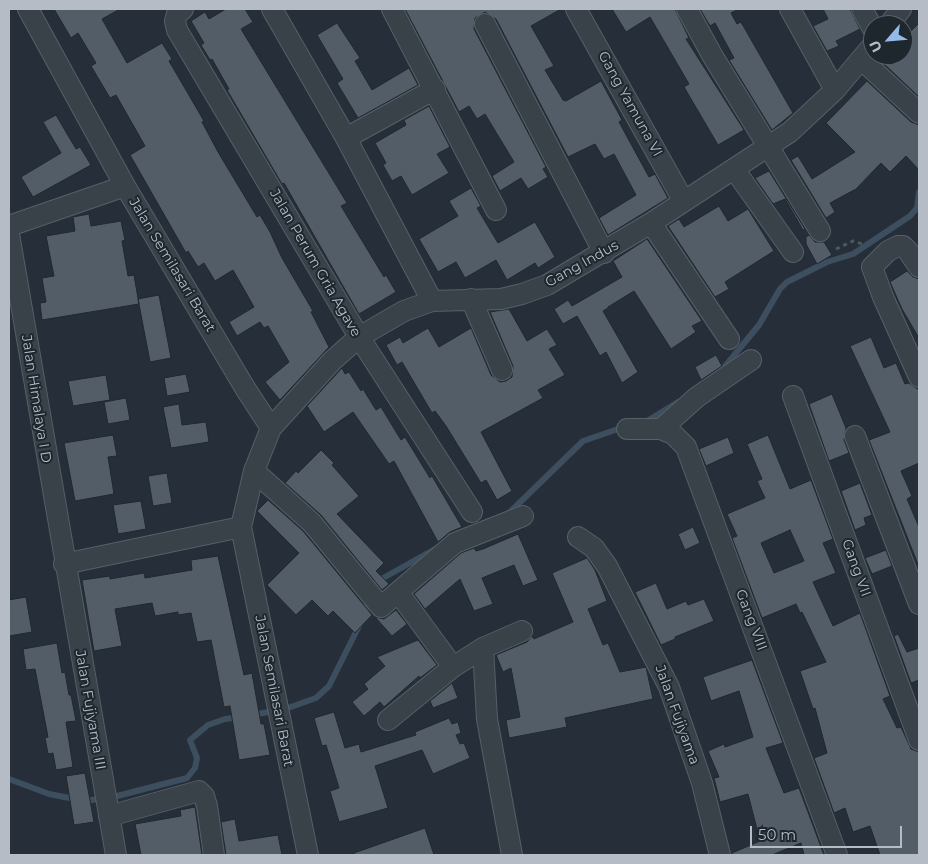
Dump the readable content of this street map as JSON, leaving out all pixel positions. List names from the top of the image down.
{
  "streets": {
    "street": [
      "Gang Yamuna VI",
      "Jalan Perum Gria Agave",
      "Gang Indus",
      "Jalan Semilasari Barat",
      "Jalan Himalaya I D",
      "Gang VII",
      "Gang VIII",
      "Jalan Fujiyama III",
      "Jalan Fujiyama"
    ]
  },
  "crossings": [
    ["Gang Yamuna VI", "Gang Indus"],
    ["Jalan Perum Gria Agave", "Gang Indus"],
    ["Gang Indus", "Jalan Semilasari Barat"],
    ["Jalan Himalaya I D", "Jalan Fujiyama III"]
  ],
  "scale_bar": "50 m",
  "north": "bottom left"
}
